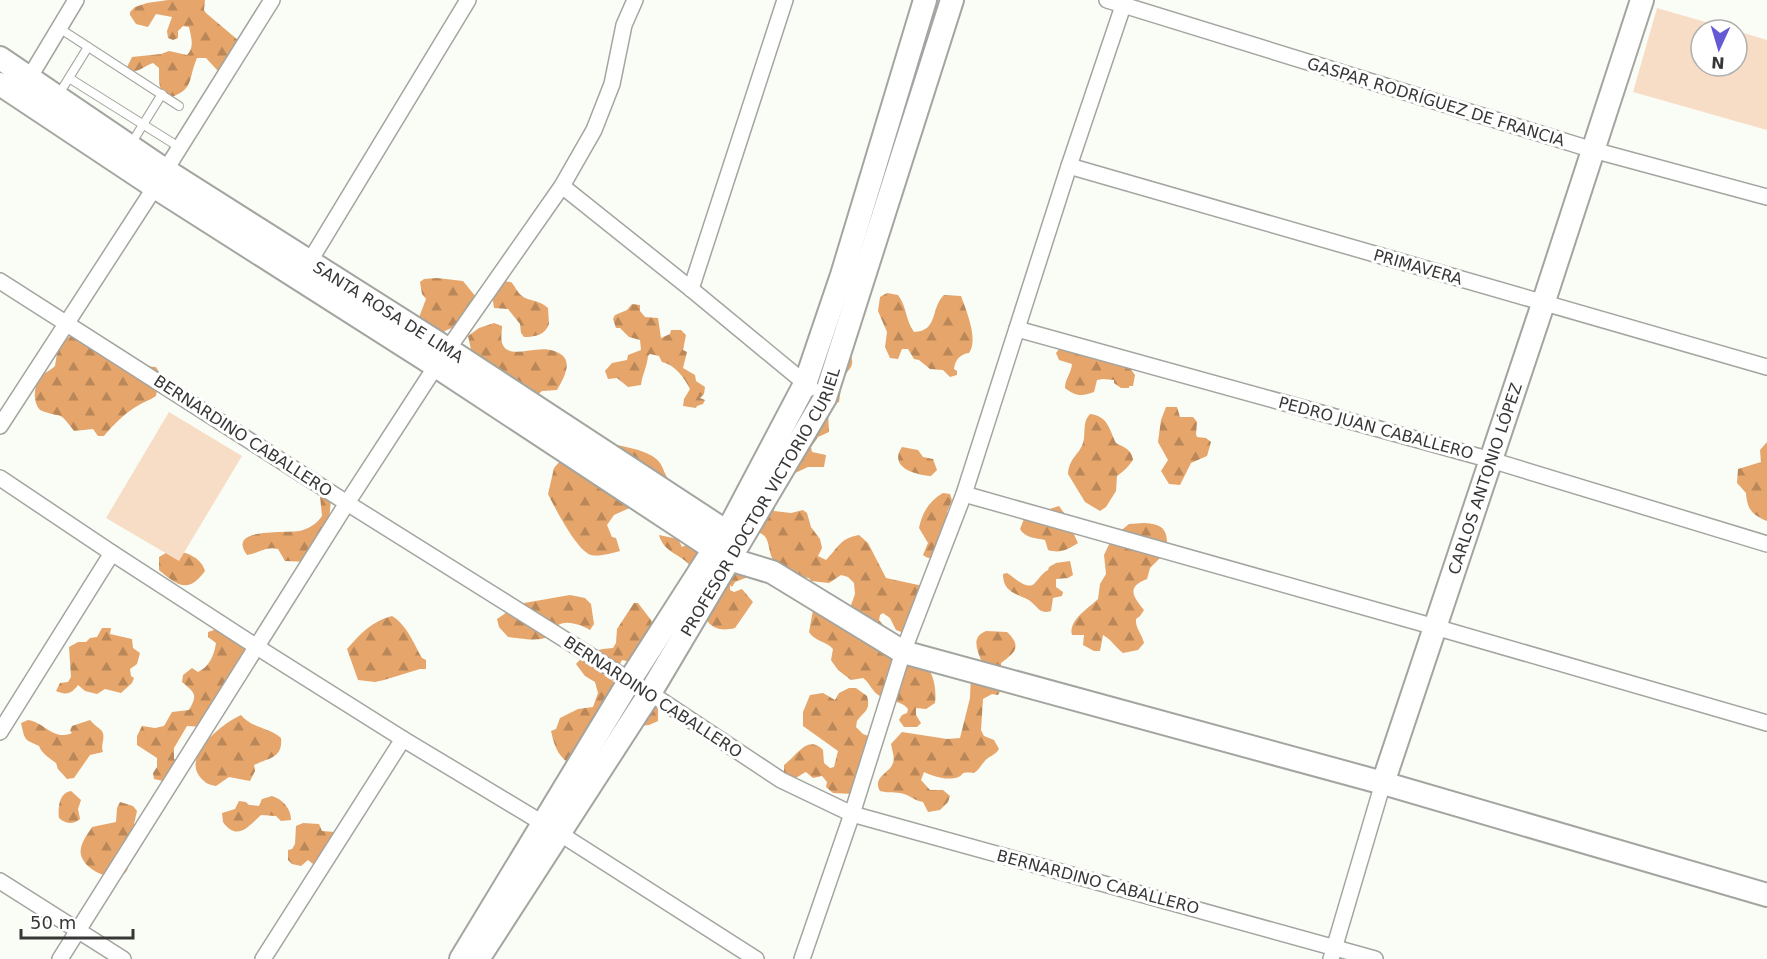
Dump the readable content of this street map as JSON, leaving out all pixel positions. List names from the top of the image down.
{
  "streets": {
    "street": [
      "GASPAR RODRÍGUEZ DE FRANCIA",
      "PRIMAVERA",
      "SANTA ROSA DE LIMA",
      "PEDRO JUAN CABALLERO",
      "BERNARDINO CABALLERO",
      "CARLOS ANTONIO LÓPEZ",
      "PROFESOR DOCTOR VICTORIO CURIEL"
    ]
  },
  "crossings": [
    ["GASPAR RODRÍGUEZ DE FRANCIA", "CARLOS ANTONIO LÓPEZ"],
    ["PRIMAVERA", "CARLOS ANTONIO LÓPEZ"],
    ["SANTA ROSA DE LIMA", "CARLOS ANTONIO LÓPEZ"],
    ["SANTA ROSA DE LIMA", "PROFESOR DOCTOR VICTORIO CURIEL"],
    ["PEDRO JUAN CABALLERO", "CARLOS ANTONIO LÓPEZ"],
    ["BERNARDINO CABALLERO", "CARLOS ANTONIO LÓPEZ"],
    ["BERNARDINO CABALLERO", "PROFESOR DOCTOR VICTORIO CURIEL"]
  ],
  "scale_bar": "50 m",
  "north": "bottom"
}
